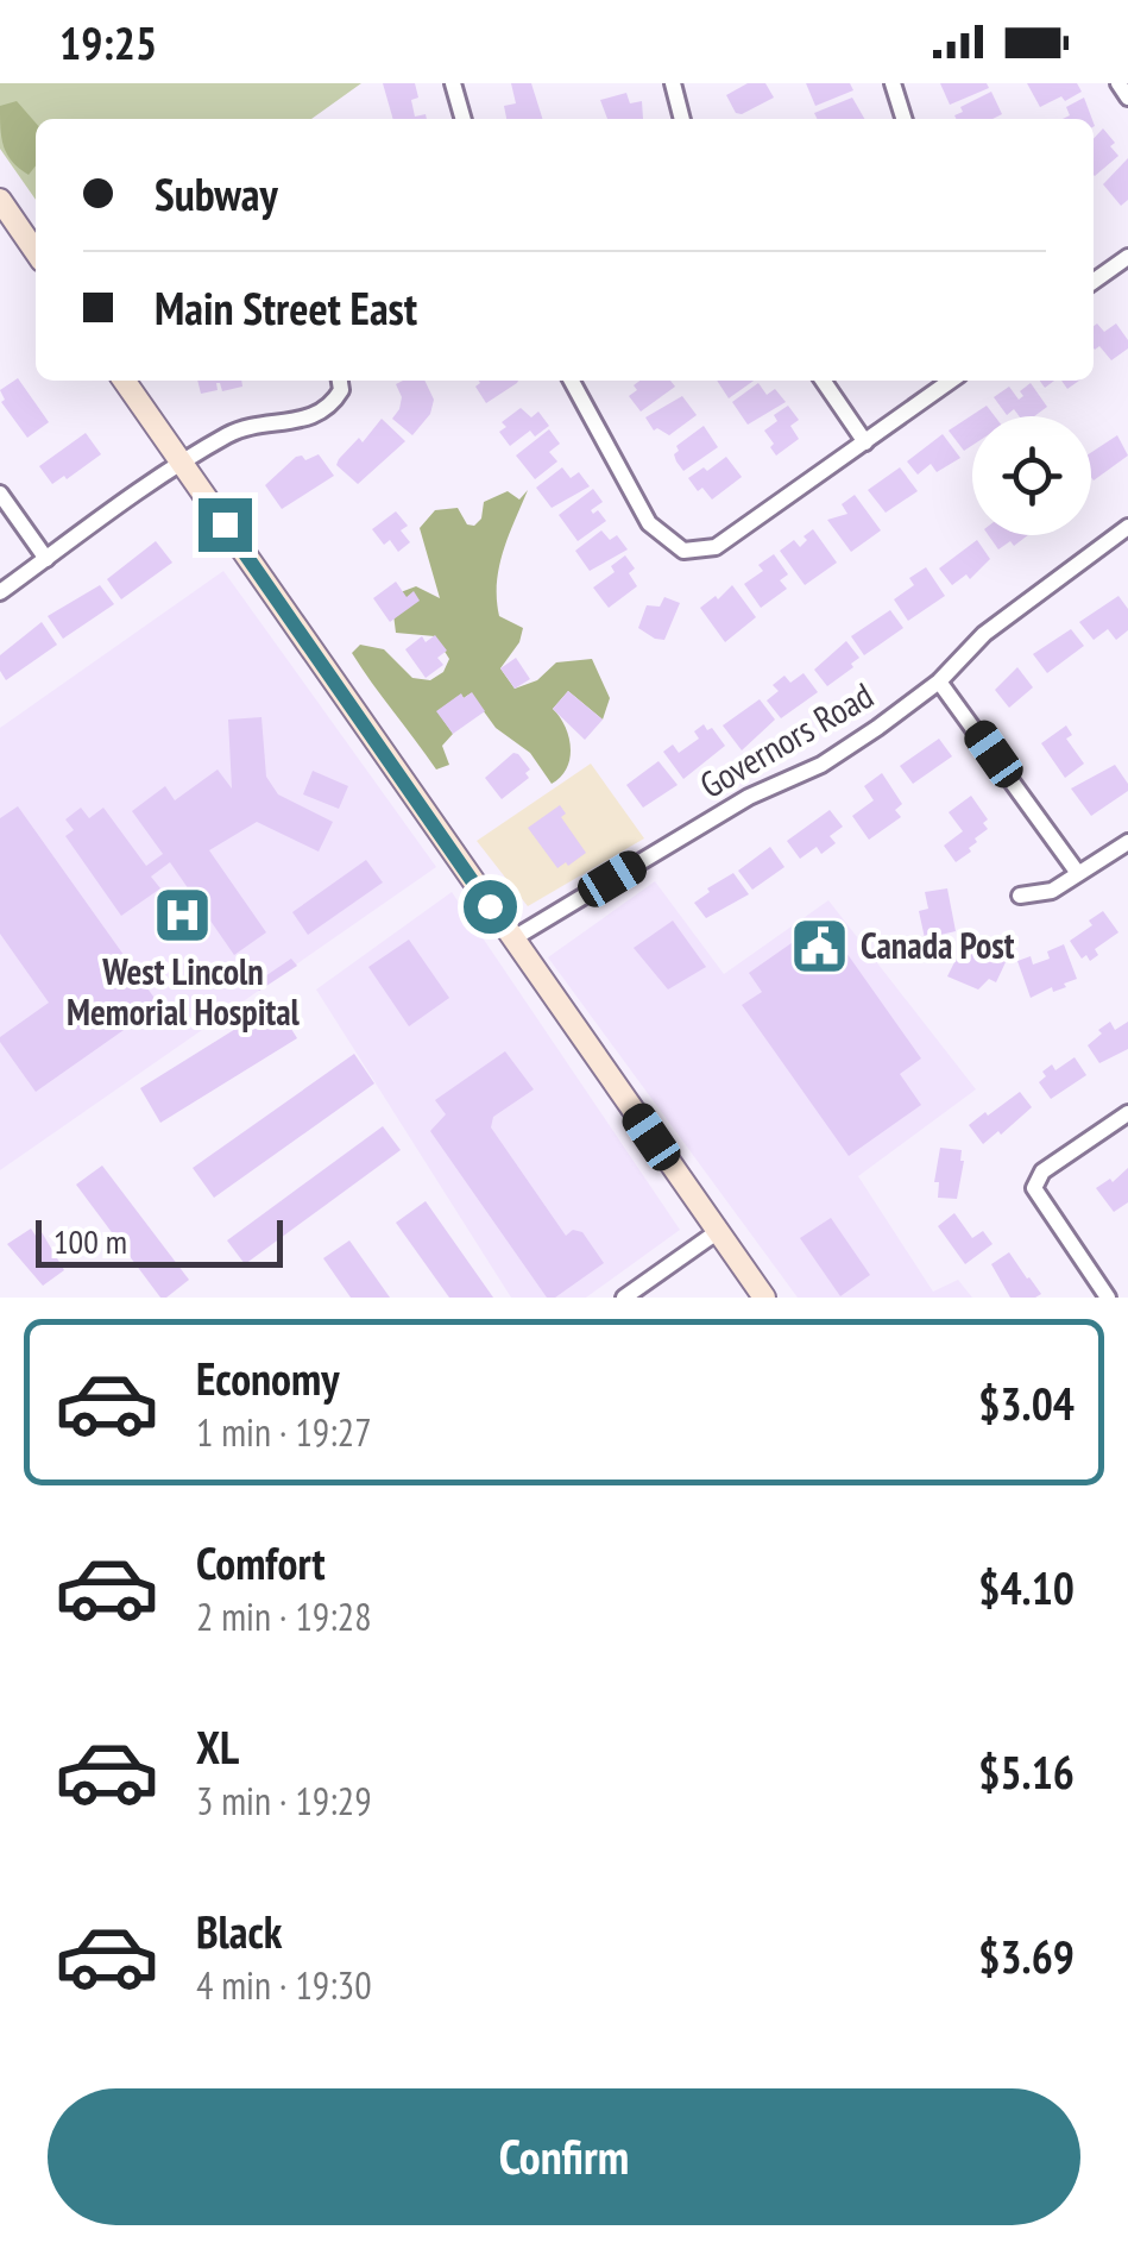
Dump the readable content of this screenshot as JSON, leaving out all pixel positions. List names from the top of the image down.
{
  "streets": {
    "street": ["Governors Road"]
  },
  "places": {
    "hospital": ["West Lincoln Memorial Hospital"],
    "public building": ["Canada Post"]
  },
  "scale_bar": "100 m",
  "page": {
    "status": "19:25",
    "banner": ["Subway", "Main Street East"],
    "scale": "100 m",
    "list": [
      {
        "name": "Economy",
        "note": "1 min · 19:27",
        "value": "$3.04"
      },
      {
        "name": "Comfort",
        "note": "2 min · 19:28",
        "value": "$4.10"
      },
      {
        "name": "XL",
        "note": "3 min · 19:29",
        "value": "$5.16"
      },
      {
        "name": "Black",
        "note": "4 min · 19:30",
        "value": "$3.69"
      }
    ],
    "buttons": "Confirm"
  }
}
